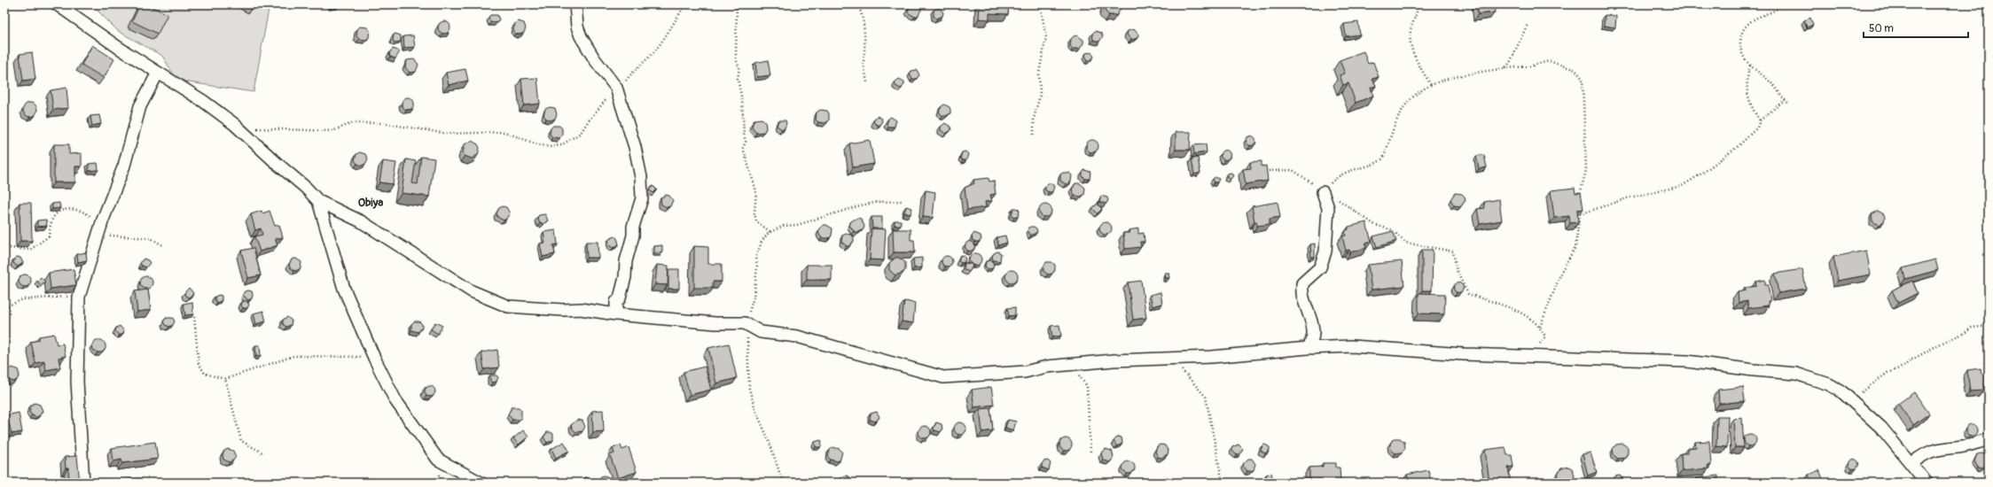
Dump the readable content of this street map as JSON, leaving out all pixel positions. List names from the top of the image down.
{
  "districts": ["Obiya"],
  "scale_bar": "50 m"
}
